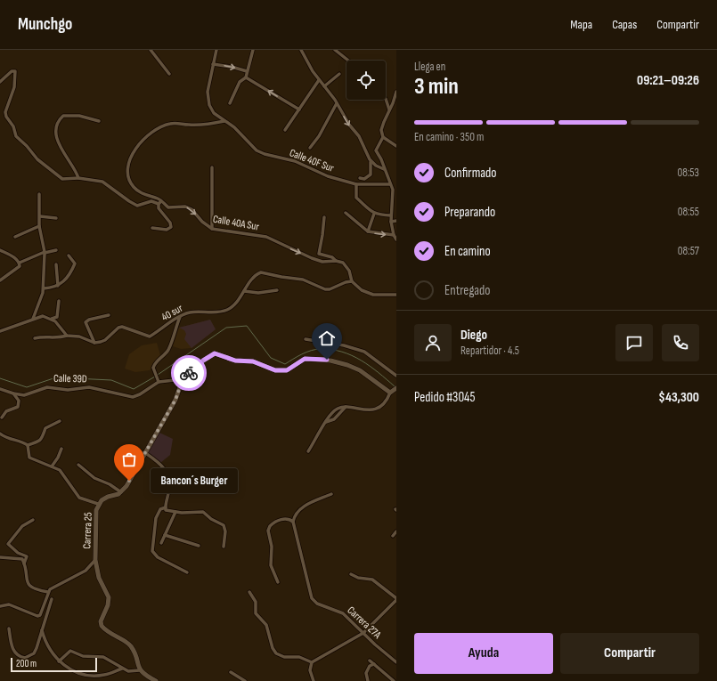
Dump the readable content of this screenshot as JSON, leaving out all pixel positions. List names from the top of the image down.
{
  "streets": {
    "street": [
      "Calle 40F Sur",
      "Calle 40A Sur",
      "40 sur",
      "Calle 39D",
      "Carrera 25",
      "Carrera 27A"
    ]
  },
  "one_way": ["Calle 40A Sur"],
  "places": ["Bancon´s Burger"],
  "scale_bar": "200 m",
  "page": {
    "header": "Munchgo",
    "nav": ["Mapa", "Capas", "Compartir"],
    "heading": ["3 min", "Llega en", "09:21–09:26"],
    "panel": [
      "Diego",
      "Repartidor · 4.5",
      "Pedido #3045",
      "$43,300"
    ],
    "bar": "En camino · 350 m",
    "list": [
      ["Confirmado", "08:53"],
      ["Preparando", "08:55"],
      ["En camino", "08:57"],
      "Entregado"
    ],
    "bubble": "Bancon´s Burger",
    "buttons": ["Ayuda", "Compartir"],
    "scale": "200 m"
  }
}
